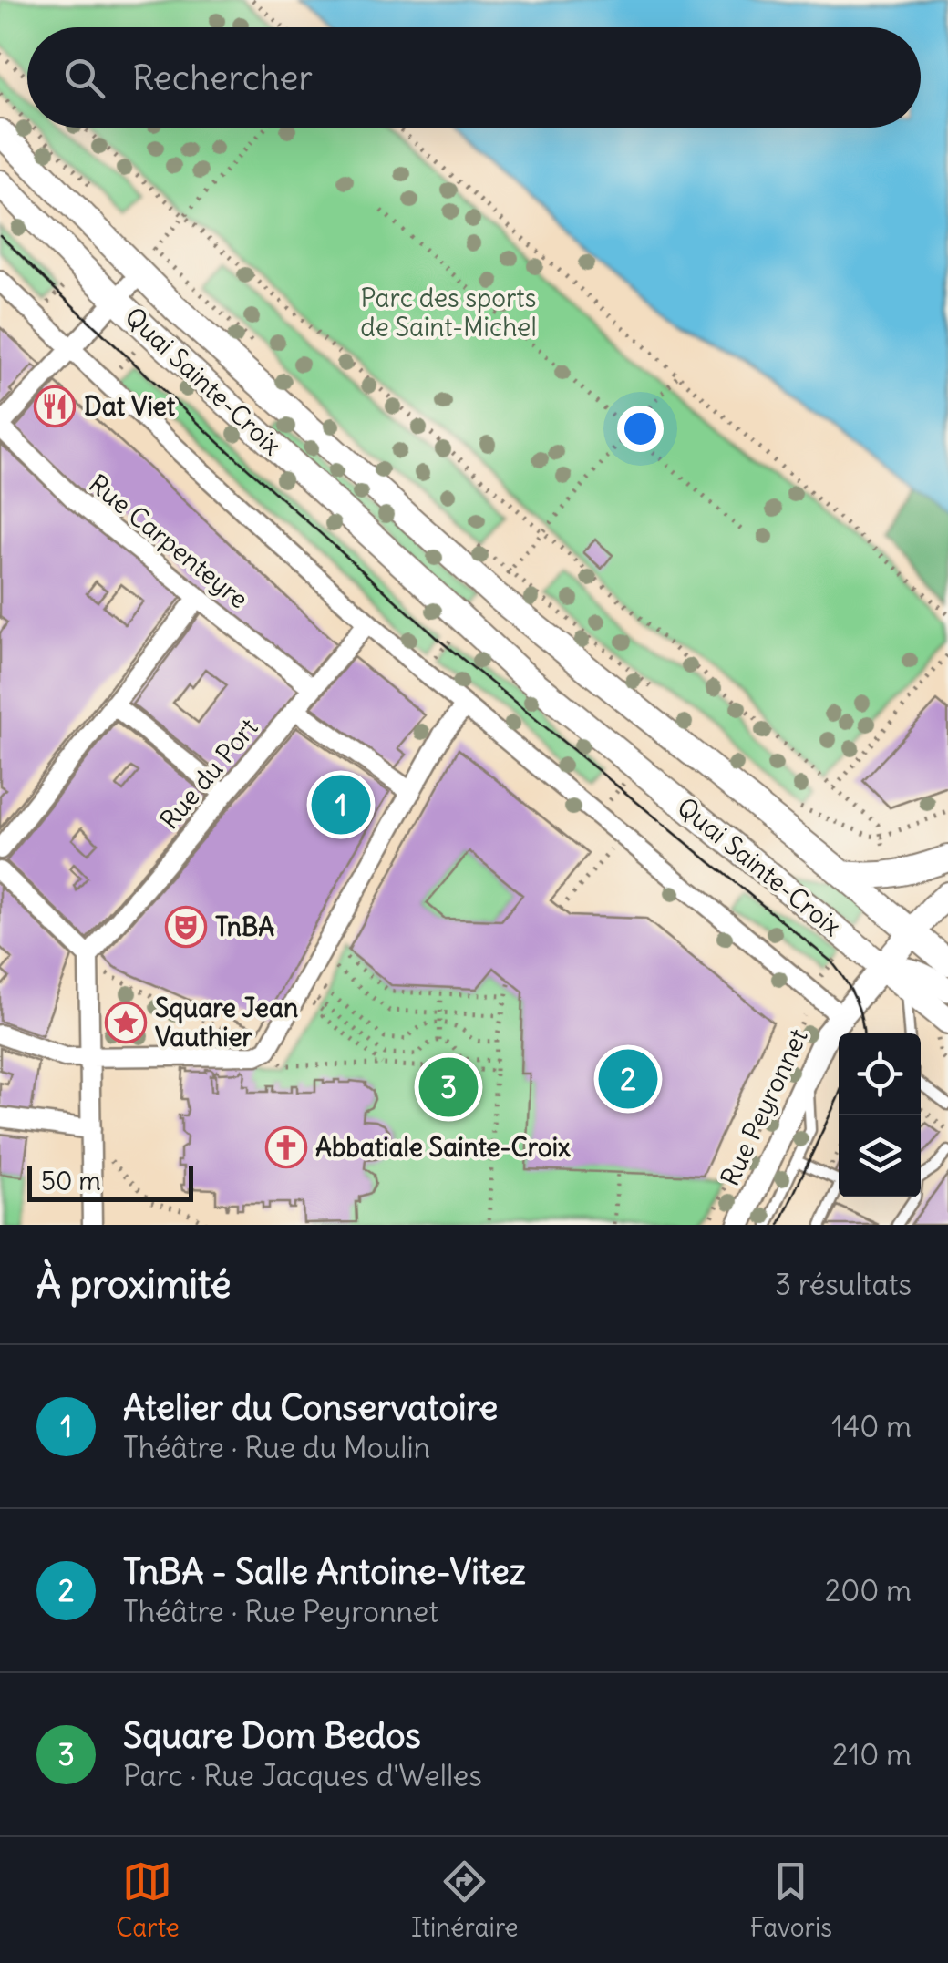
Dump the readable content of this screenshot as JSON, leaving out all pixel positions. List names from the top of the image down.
{
  "streets": {
    "main road": ["Quai Sainte-Croix"],
    "street": ["Rue Carpenteyre", "Rue du Port", "Rue Peyronnet"]
  },
  "crossings": [
    ["Quai Sainte-Croix", "Rue Peyronnet"],
    ["Rue Carpenteyre", "Rue du Port"]
  ],
  "parks": ["Parc des sports de Saint-Michel"],
  "places": {
    "restaurant": ["Dat Viet"],
    "theatre": ["TnBA"],
    "place": ["Square Jean Vauthier"],
    "church": ["Abbatiale Sainte-Croix"]
  },
  "scale_bar": "50 m",
  "page": {
    "search": "Rechercher",
    "pins": ["1", "2", "3"],
    "scale": "50 m",
    "heading": ["À proximité", "3 résultats"],
    "list": [
      {
        "mark": "1",
        "name": "Atelier du Conservatoire",
        "note": "Théâtre · Rue du Moulin",
        "value": "140 m"
      },
      {
        "mark": "2",
        "name": "TnBA - Salle Antoine-Vitez",
        "note": "Théâtre · Rue Peyronnet",
        "value": "200 m"
      },
      {
        "mark": "3",
        "name": "Square Dom Bedos",
        "note": "Parc · Rue Jacques d'Welles",
        "value": "210 m"
      }
    ],
    "nav": ["Carte", "Itinéraire", "Favoris"]
  }
}
